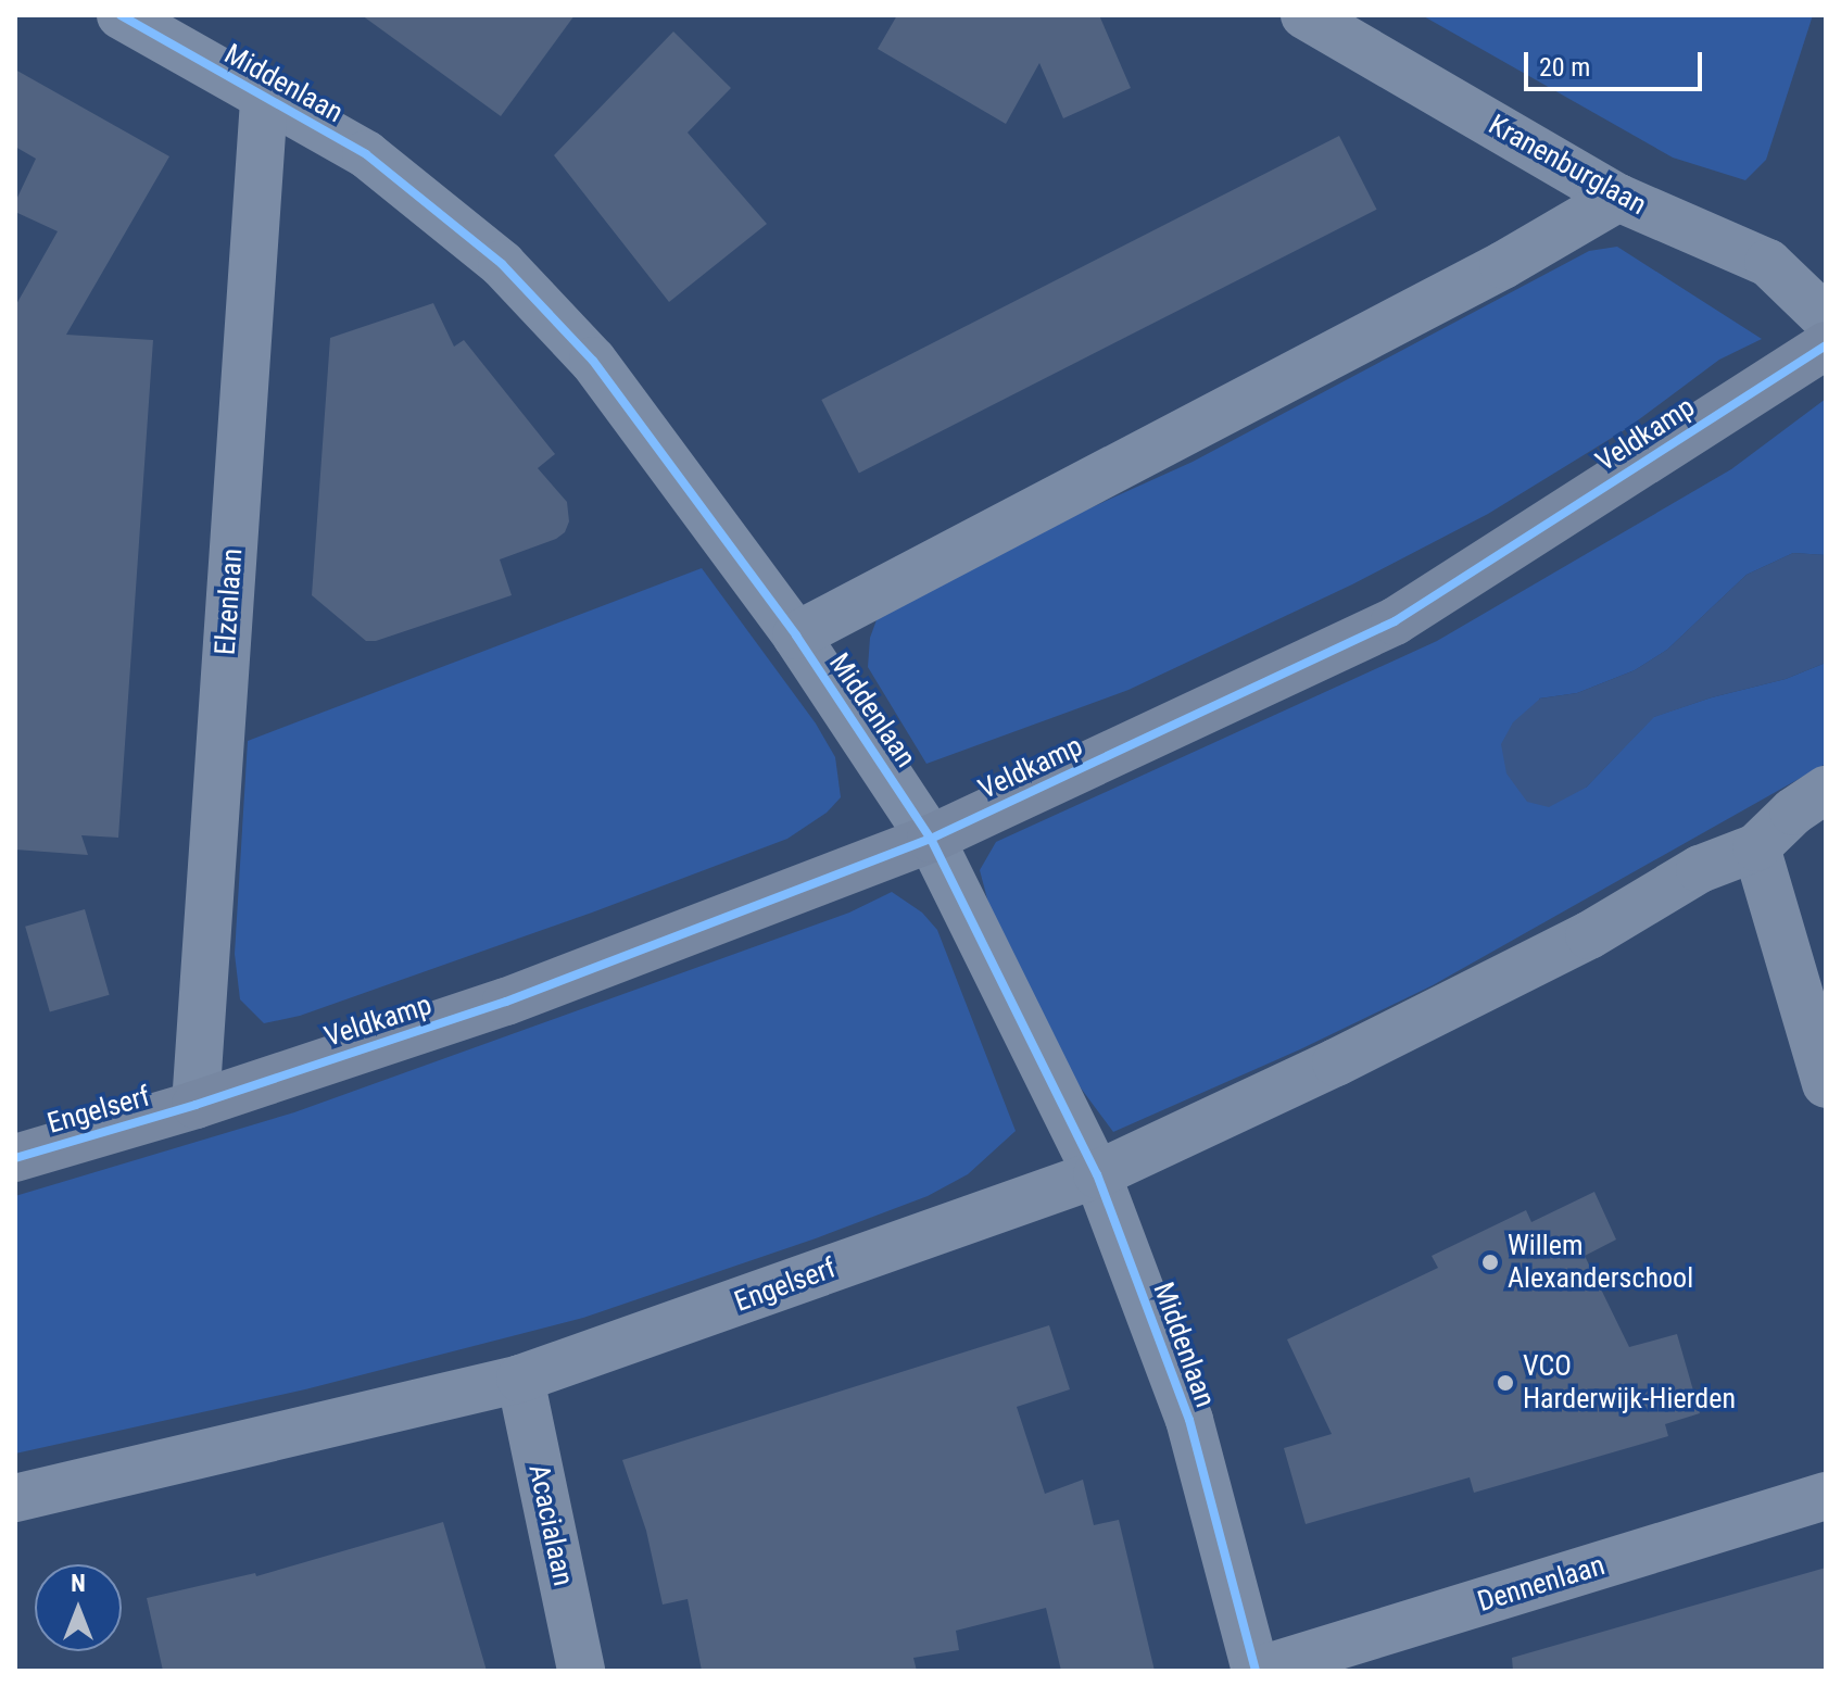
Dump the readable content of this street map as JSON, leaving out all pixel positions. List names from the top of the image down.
{
  "streets": {
    "street": [
      "Middenlaan",
      "Kranenburglaan",
      "Veldkamp",
      "Elzenlaan",
      "Engelserf",
      "Acacialaan",
      "Dennenlaan"
    ]
  },
  "crossings": [
    ["Middenlaan", "Veldkamp"],
    ["Middenlaan", "Elzenlaan"],
    ["Middenlaan", "Engelserf"],
    ["Middenlaan", "Dennenlaan"],
    ["Veldkamp", "Elzenlaan"],
    ["Veldkamp", "Engelserf"],
    ["Elzenlaan", "Engelserf"],
    ["Engelserf", "Acacialaan"]
  ],
  "places": ["Willem Alexanderschool", "VCO Harderwijk-Hierden"],
  "scale_bar": "20 m",
  "north": "top"
}
